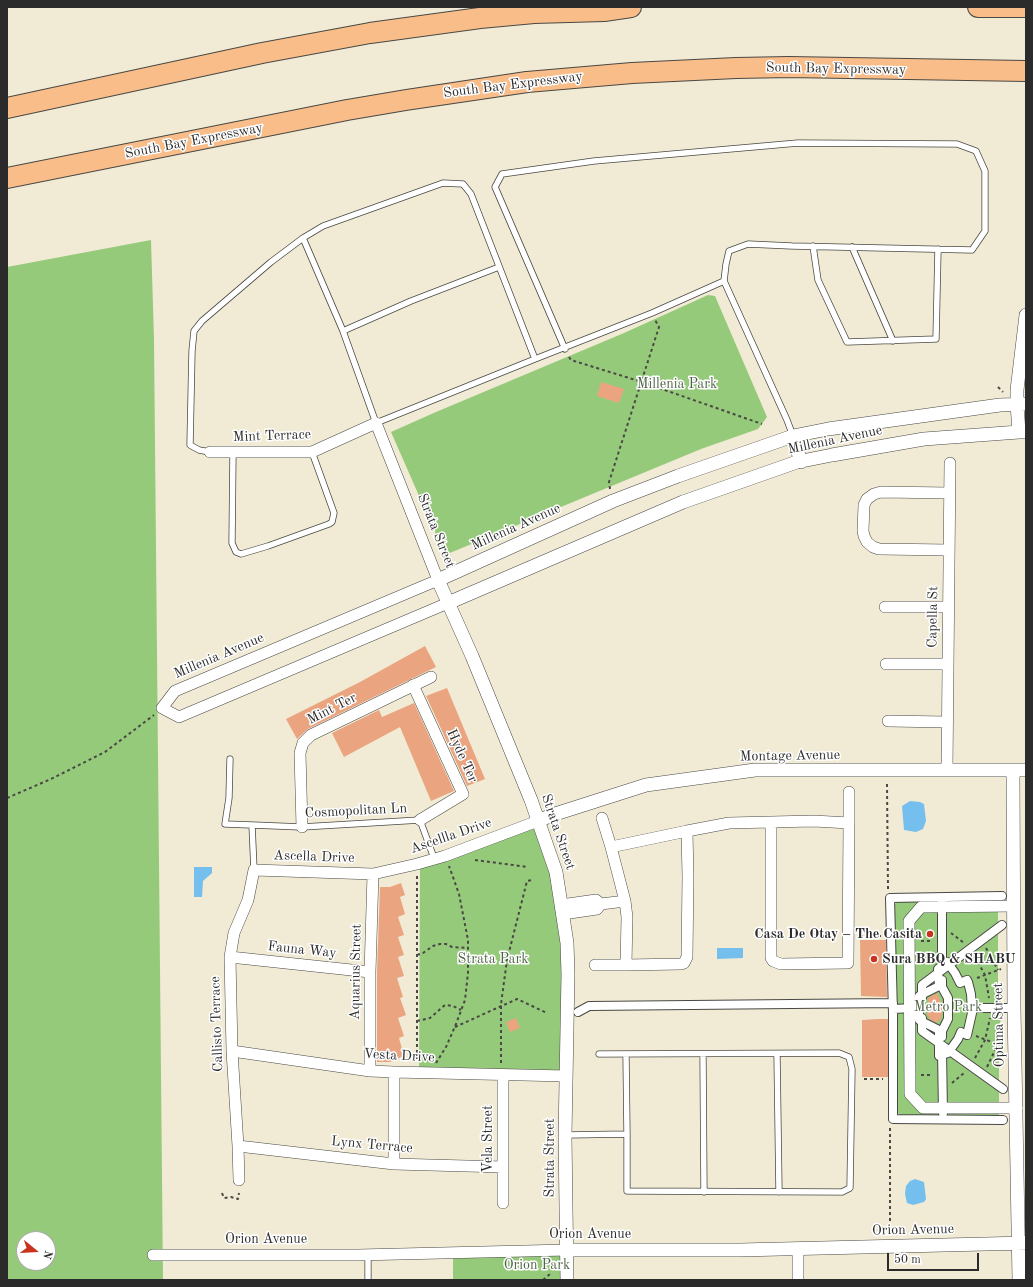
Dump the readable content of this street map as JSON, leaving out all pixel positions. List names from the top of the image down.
{
  "streets": {
    "highway": ["South Bay Expressway"],
    "street": [
      "Mint Terrace",
      "Millenia Avenue",
      "Strata Street",
      "Capella St",
      "Mint Ter",
      "Hyde Ter",
      "Montage Avenue",
      "Ascellla Drive",
      "Ascella Drive",
      "Fauna Way",
      "Aquarius Street",
      "Callisto Terrace",
      "Optima Street",
      "Vesta Drive",
      "Vela Street",
      "Lynx Terrace",
      "Orion Avenue"
    ],
    "lane": ["Cosmopolitan Ln"]
  },
  "crossings": [
    ["Mint Terrace", "Strata Street"],
    ["Millenia Avenue", "Strata Street"],
    ["Strata Street", "Montage Avenue"],
    ["Strata Street", "Ascellla Drive"],
    ["Strata Street", "Vesta Drive"],
    ["Strata Street", "Orion Avenue"],
    ["Capella St", "Montage Avenue"],
    ["Mint Ter", "Hyde Ter"],
    ["Mint Ter", "Cosmopolitan Ln"],
    ["Hyde Ter", "Cosmopolitan Ln"],
    ["Montage Avenue", "Ascellla Drive"],
    ["Montage Avenue", "Optima Street"],
    ["Cosmopolitan Ln", "Ascellla Drive"],
    ["Ascellla Drive", "Ascella Drive"],
    ["Ascellla Drive", "Aquarius Street"],
    ["Ascella Drive", "Aquarius Street"],
    ["Ascella Drive", "Callisto Terrace"],
    ["Fauna Way", "Aquarius Street"],
    ["Fauna Way", "Callisto Terrace"],
    ["Aquarius Street", "Vesta Drive"],
    ["Callisto Terrace", "Vesta Drive"],
    ["Callisto Terrace", "Lynx Terrace"],
    ["Optima Street", "Orion Avenue"],
    ["Vesta Drive", "Vela Street"],
    ["Vela Street", "Lynx Terrace"]
  ],
  "parks": [
    "Millenia Park",
    "Strata Park",
    "Metro Park",
    "Orion Park"
  ],
  "places": ["Casa De Otay – The Casita", "Sura BBQ & SHABU"],
  "scale_bar": "50 m",
  "north": "right"
}
